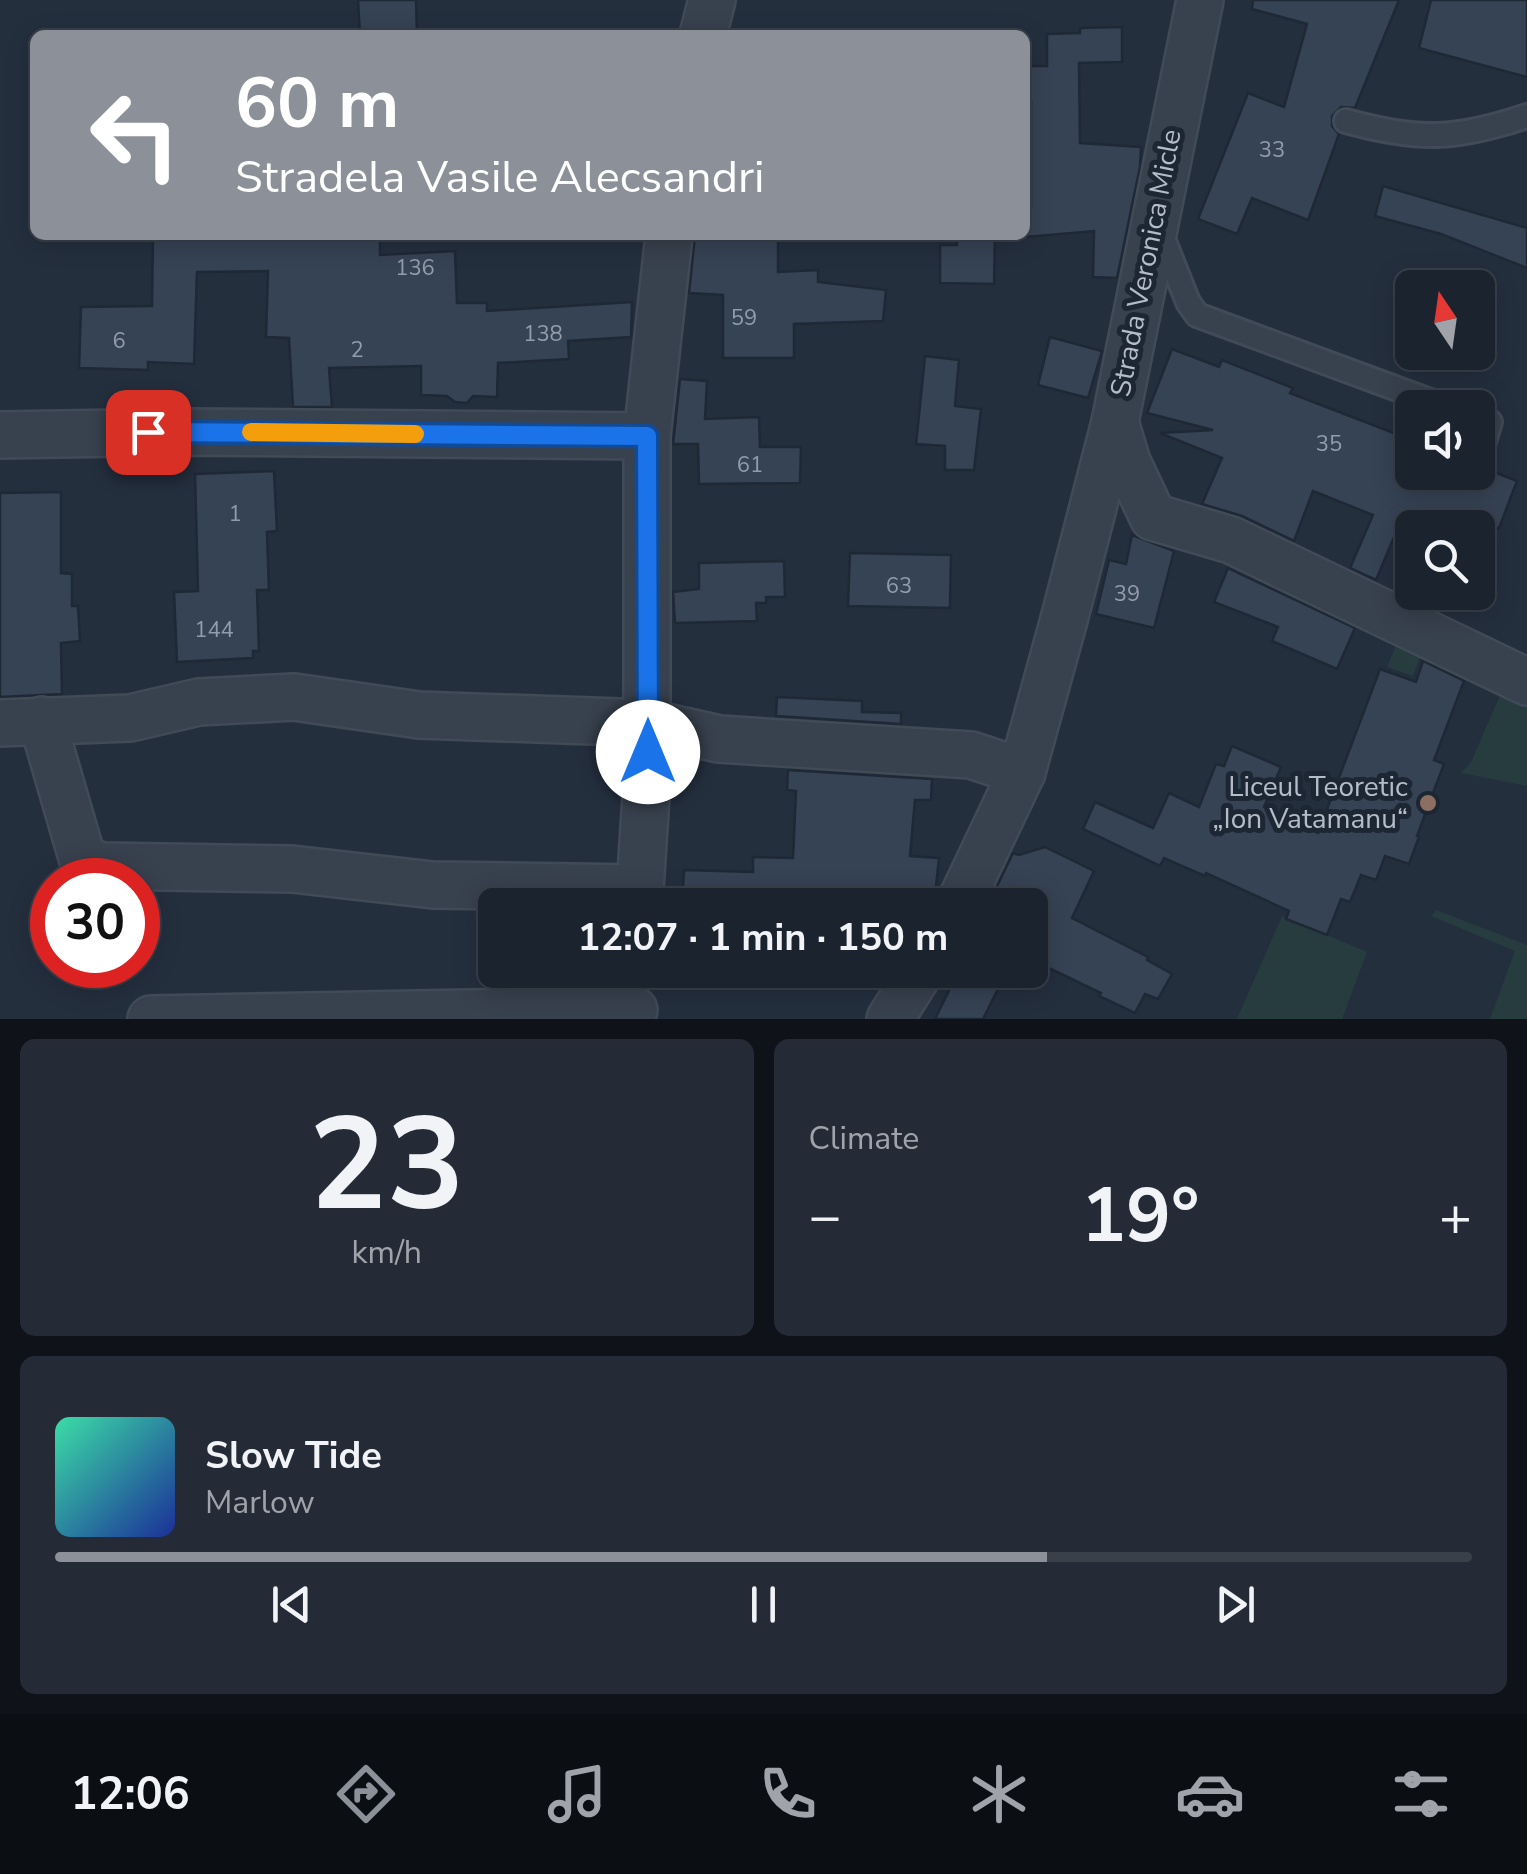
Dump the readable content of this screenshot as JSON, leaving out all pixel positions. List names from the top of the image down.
{
  "streets": {
    "street": ["Strada Veronica Micle"]
  },
  "places": ["Liceul Teoretic „Ion Vatamanu“"],
  "house_numbers": [
    "33",
    "136",
    "59",
    "138",
    "6",
    "2",
    "35",
    "61",
    "1",
    "63",
    "39",
    "144"
  ],
  "north": "top",
  "page": {
    "turn": ["60 m", "Stradela Vasile Alecsandri"],
    "limit": "30",
    "trip": "12:07 · 1 min · 150 m",
    "tile": [
      ["23", "km/h"],
      "Climate"
    ],
    "heat": ["−", "19°", "+"],
    "song": ["Slow Tide", "Marlow"],
    "tabs": "12:06"
  }
}
